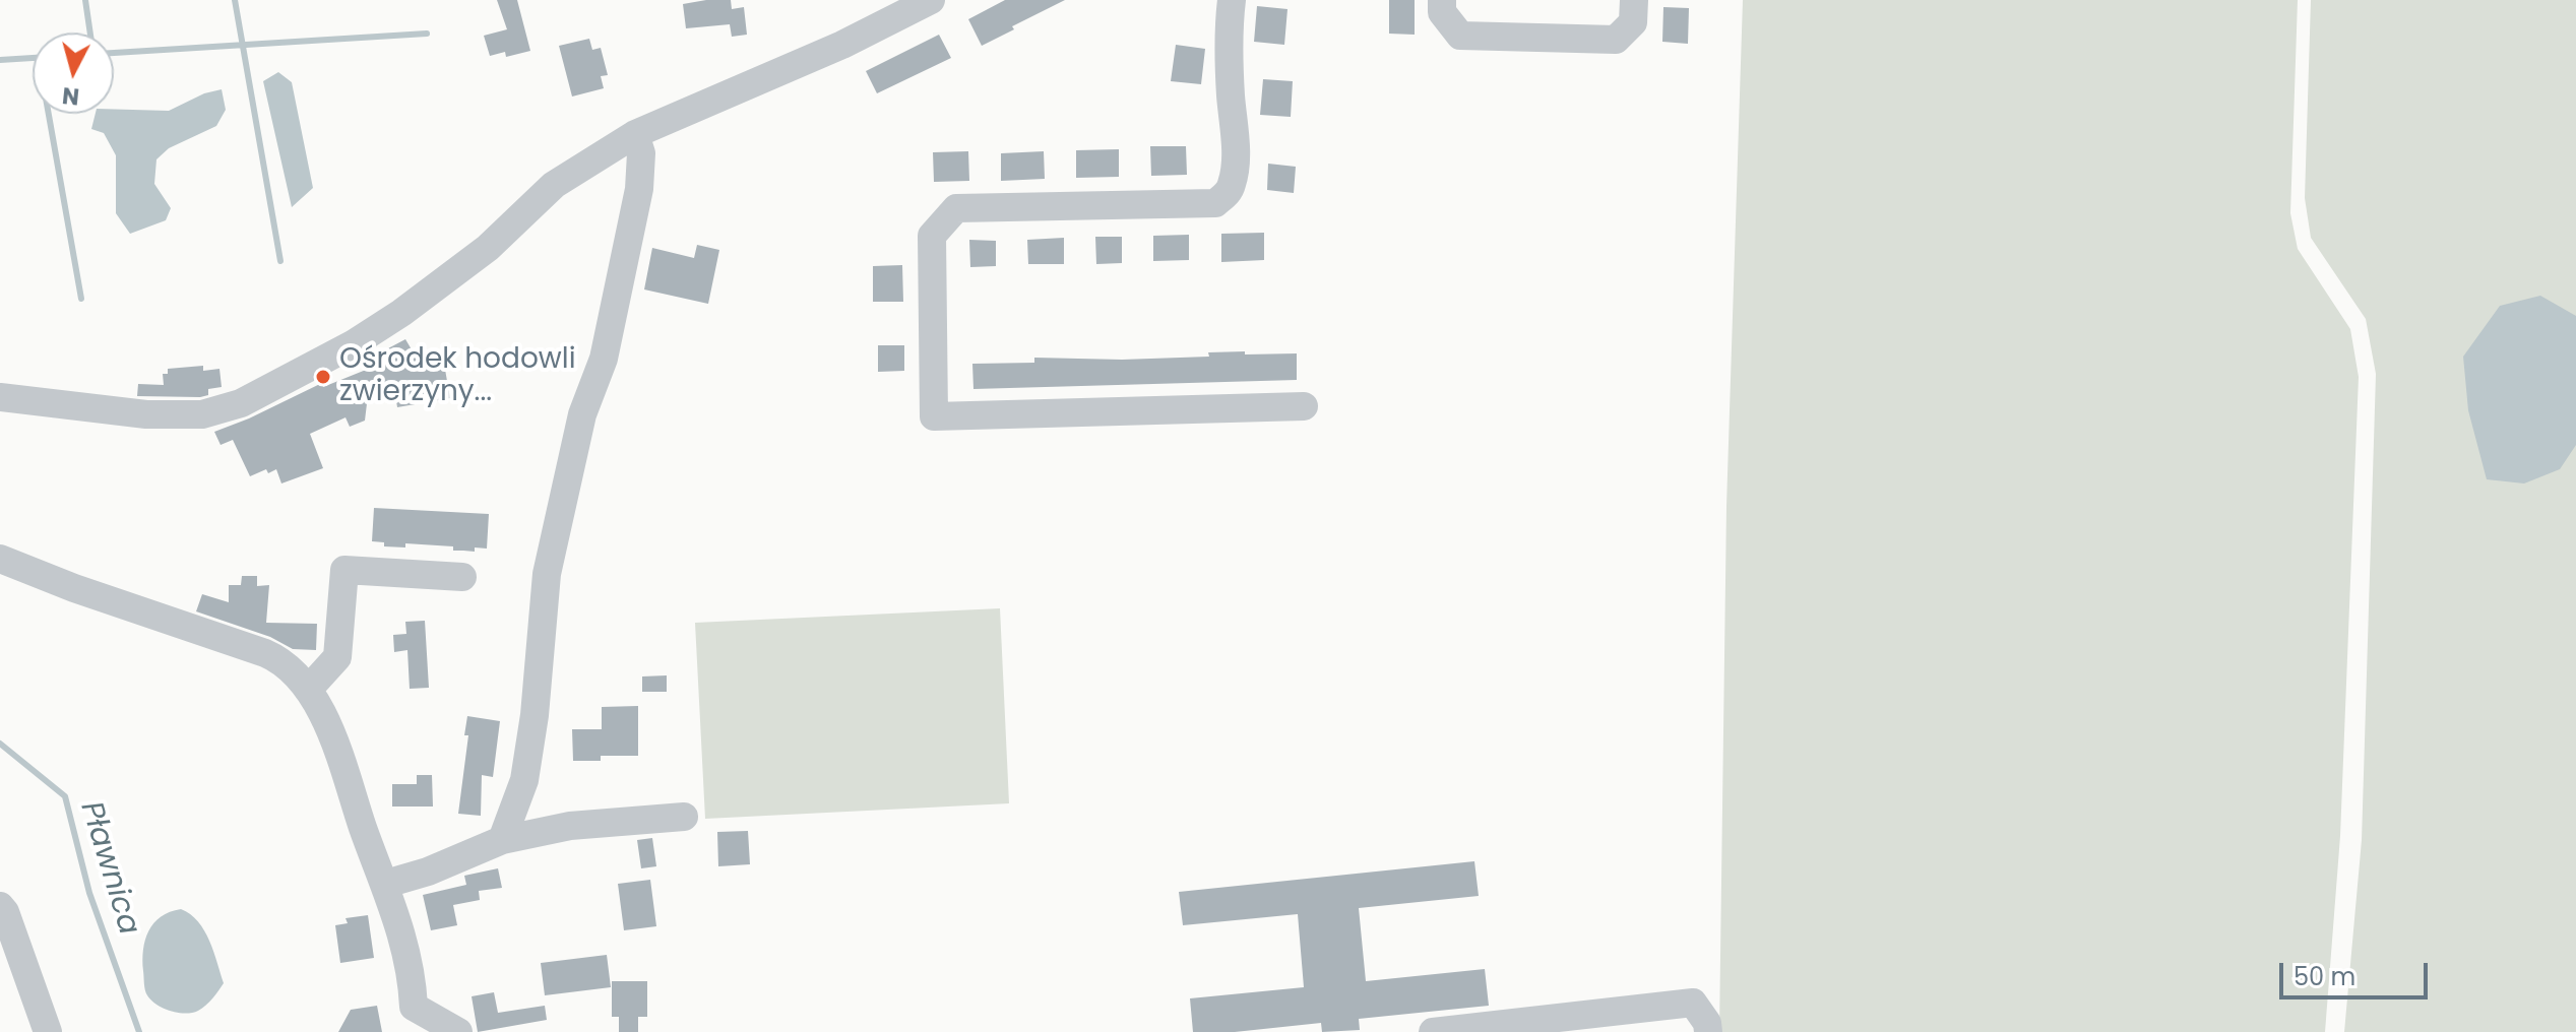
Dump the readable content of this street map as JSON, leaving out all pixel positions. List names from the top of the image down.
{
  "water": ["Pławnica"],
  "places": ["Ośrodek hodowli zwierzyny..."],
  "scale_bar": "50 m",
  "north": "bottom"
}
